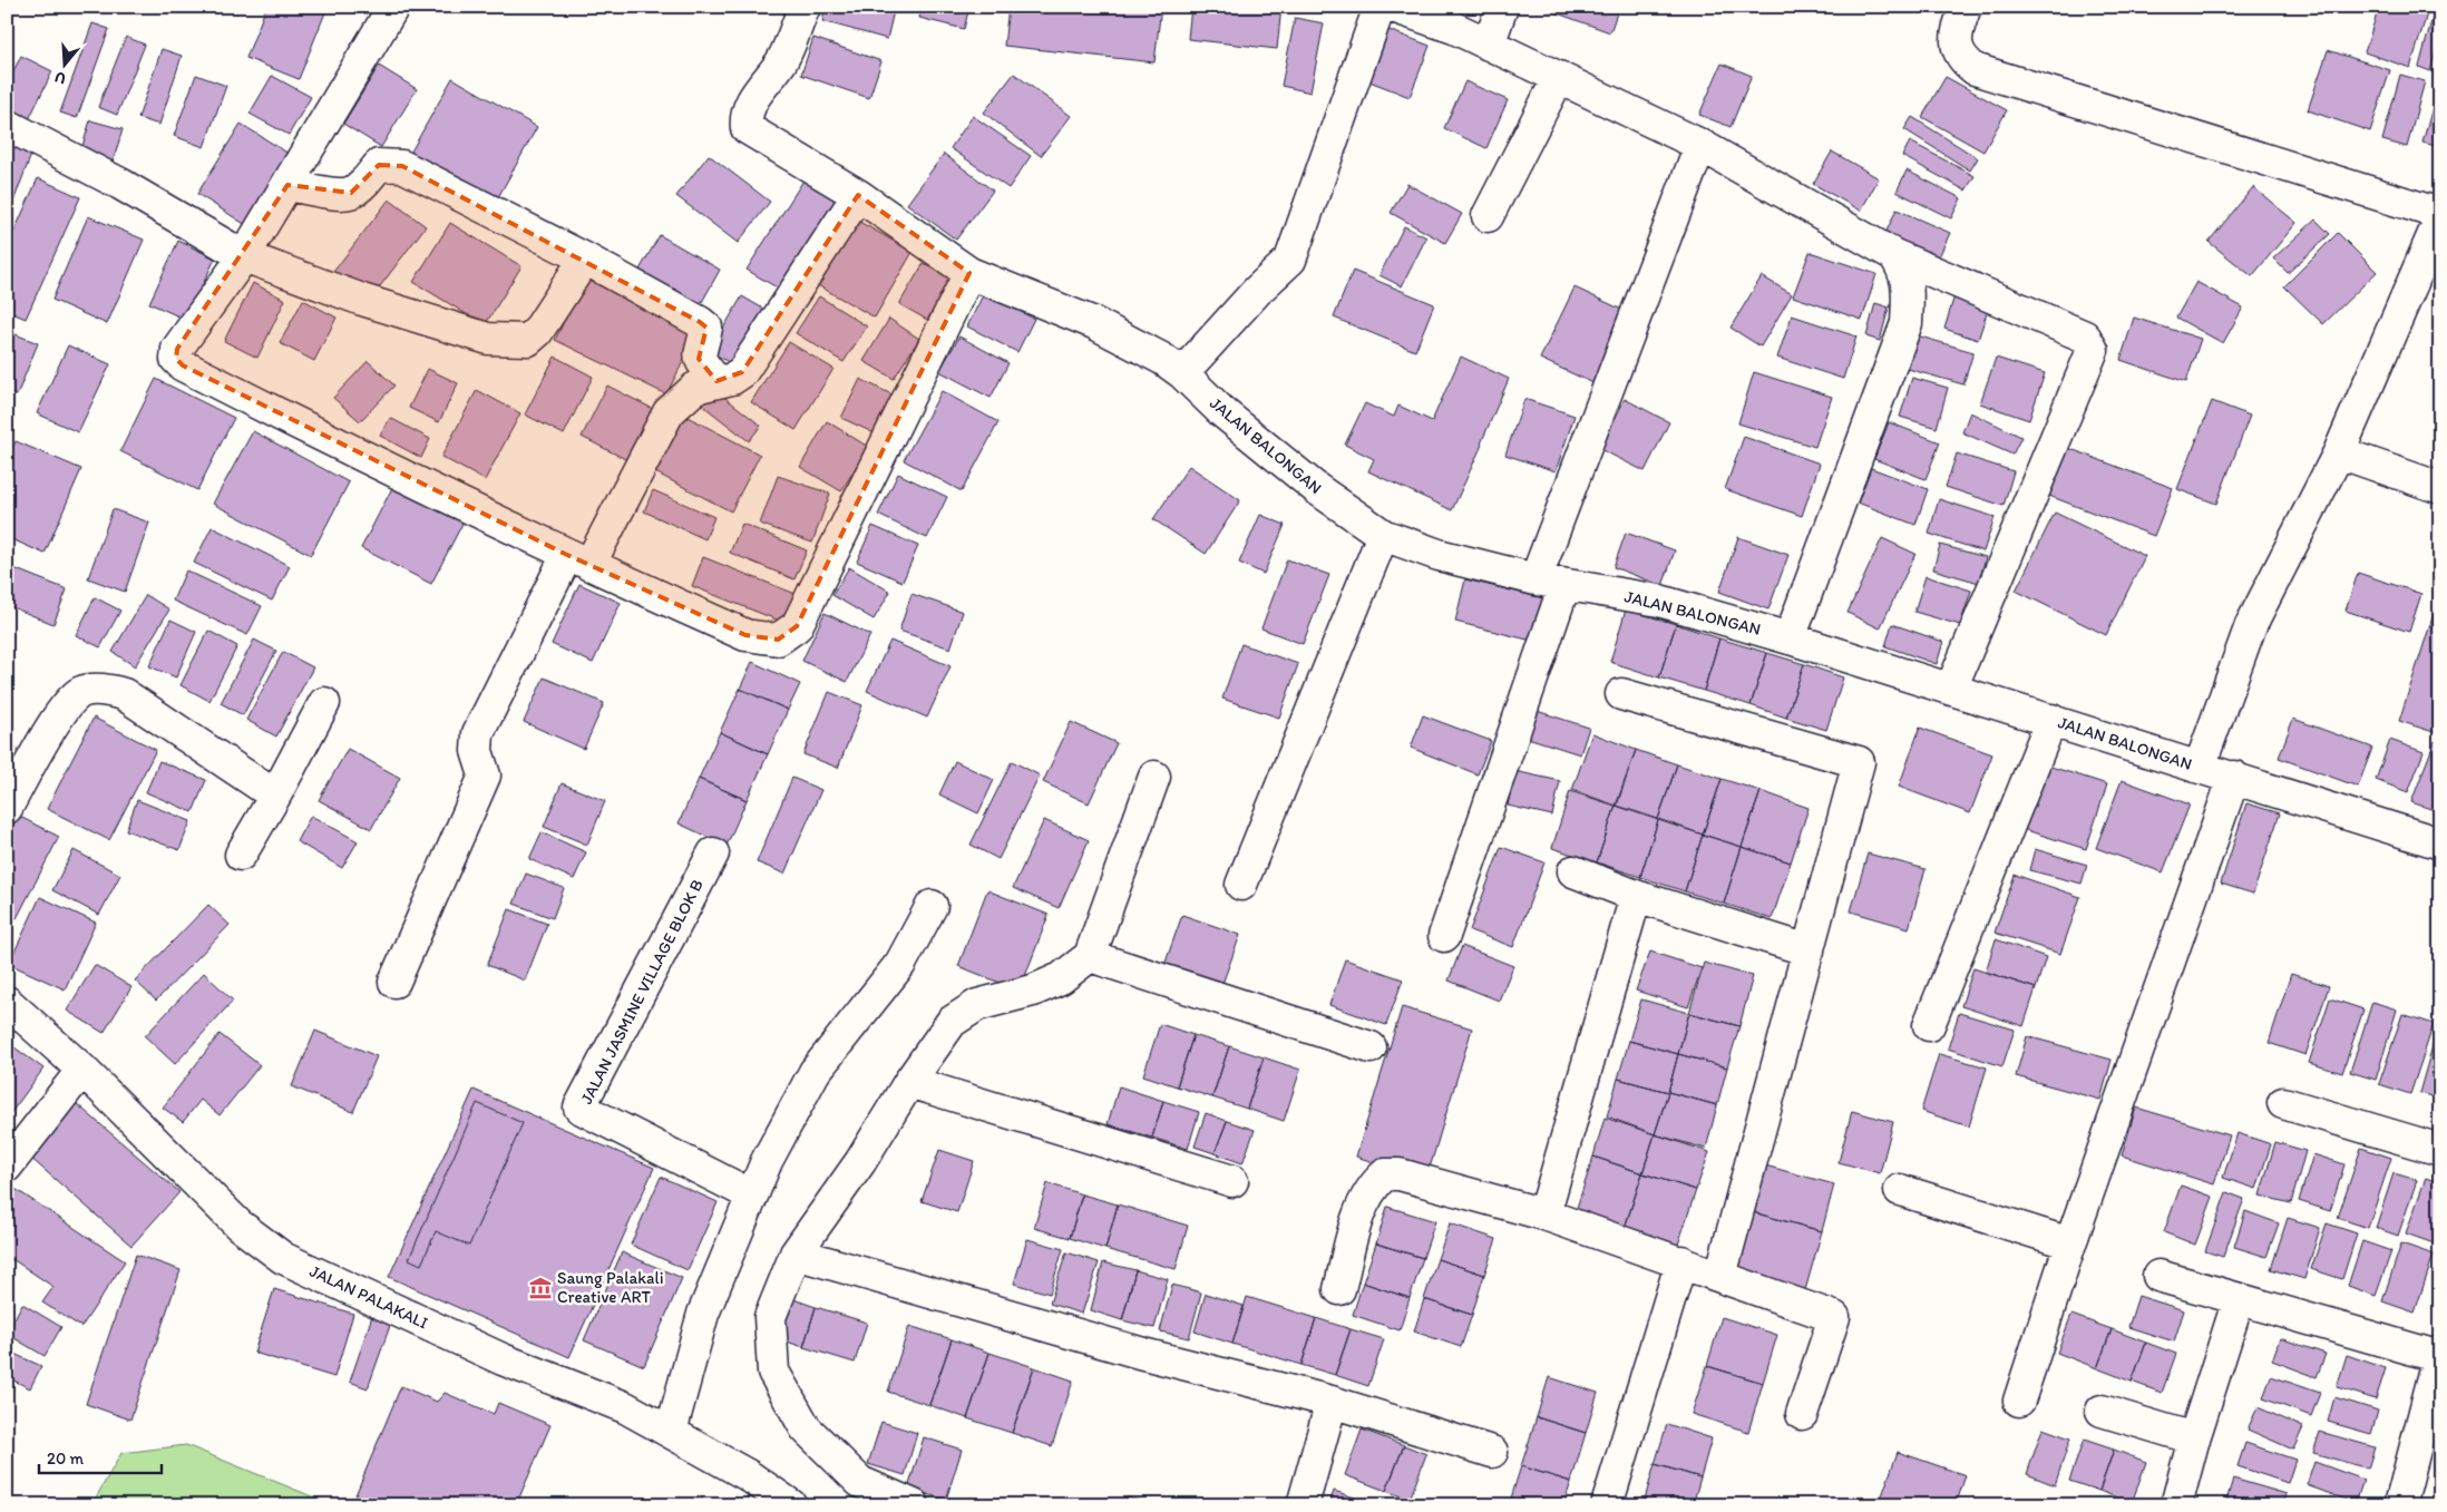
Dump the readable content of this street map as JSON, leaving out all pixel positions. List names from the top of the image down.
{
  "streets": {
    "street": ["JALAN BALONGAN", "JALAN JASMINE VILLAGE BLOK B", "JALAN PALAKALI"]
  },
  "places": {
    "museum": ["Saung Palakali Creative ART"]
  },
  "scale_bar": "20 m",
  "north": "bottom"
}
